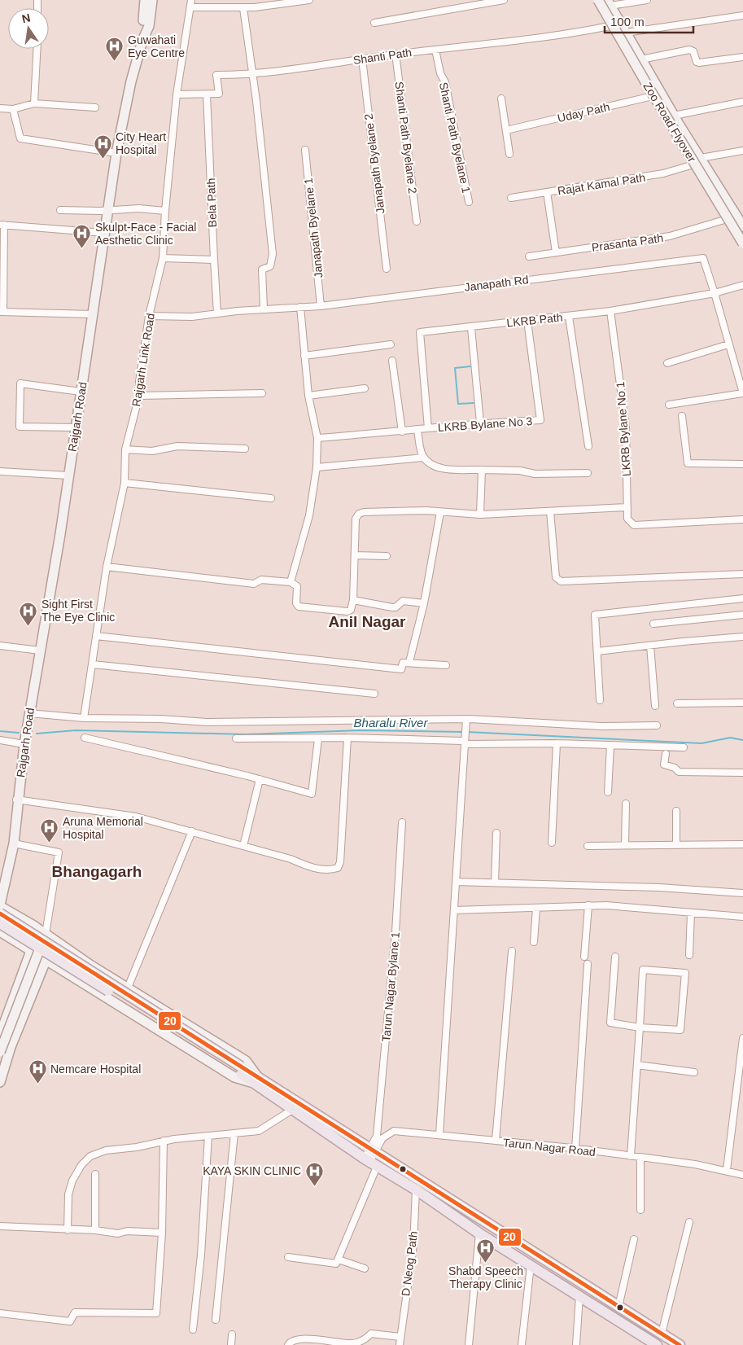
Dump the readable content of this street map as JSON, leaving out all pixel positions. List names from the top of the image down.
{
  "streets": {
    "main road": ["Zoo Road Flyover", "Rajgarh Road"],
    "street": [
      "Shanti Path",
      "Uday Path",
      "Shanti Path Byelane 2",
      "Shanti Path Byelane 1",
      "Janapath Byelane 2",
      "Rajat Kamal Path",
      "Bela Path",
      "Janapath Byelane 1",
      "Prasanta Path",
      "Janapath Rd",
      "LKRB Path",
      "Rajgarh Link Road",
      "LKRB Bylane No 3",
      "LKRB Bylane No 1",
      "Tarun Nagar Bylane 1",
      "Tarun Nagar Road",
      "D Neog Path"
    ]
  },
  "crossings": [
    ["Shanti Path", "Shanti Path Byelane 2"],
    ["Shanti Path", "Shanti Path Byelane 1"],
    ["Shanti Path", "Janapath Byelane 2"],
    ["Shanti Path", "Bela Path"],
    ["Bela Path", "Janapath Rd"],
    ["Janapath Byelane 1", "Janapath Rd"],
    ["Janapath Rd", "LKRB Path"],
    ["Janapath Rd", "Rajgarh Link Road"],
    ["LKRB Path", "LKRB Bylane No 3"],
    ["LKRB Path", "LKRB Bylane No 1"],
    ["Tarun Nagar Bylane 1", "Tarun Nagar Road"]
  ],
  "districts": ["Anil Nagar", "Bhangagarh"],
  "water": ["Bharalu River"],
  "places": {
    "hospital": [
      "Guwahati Eye Centre",
      "City Heart Hospital",
      "Skulpt-Face - Facial Aesthetic Clinic",
      "Sight First The Eye Clinic",
      "Aruna Memorial Hospital",
      "Nemcare Hospital",
      "KAYA SKIN CLINIC",
      "Shabd Speech Therapy Clinic"
    ]
  },
  "lines": ["transit line 20"],
  "scale_bar": "100 m",
  "north": "top"
}
